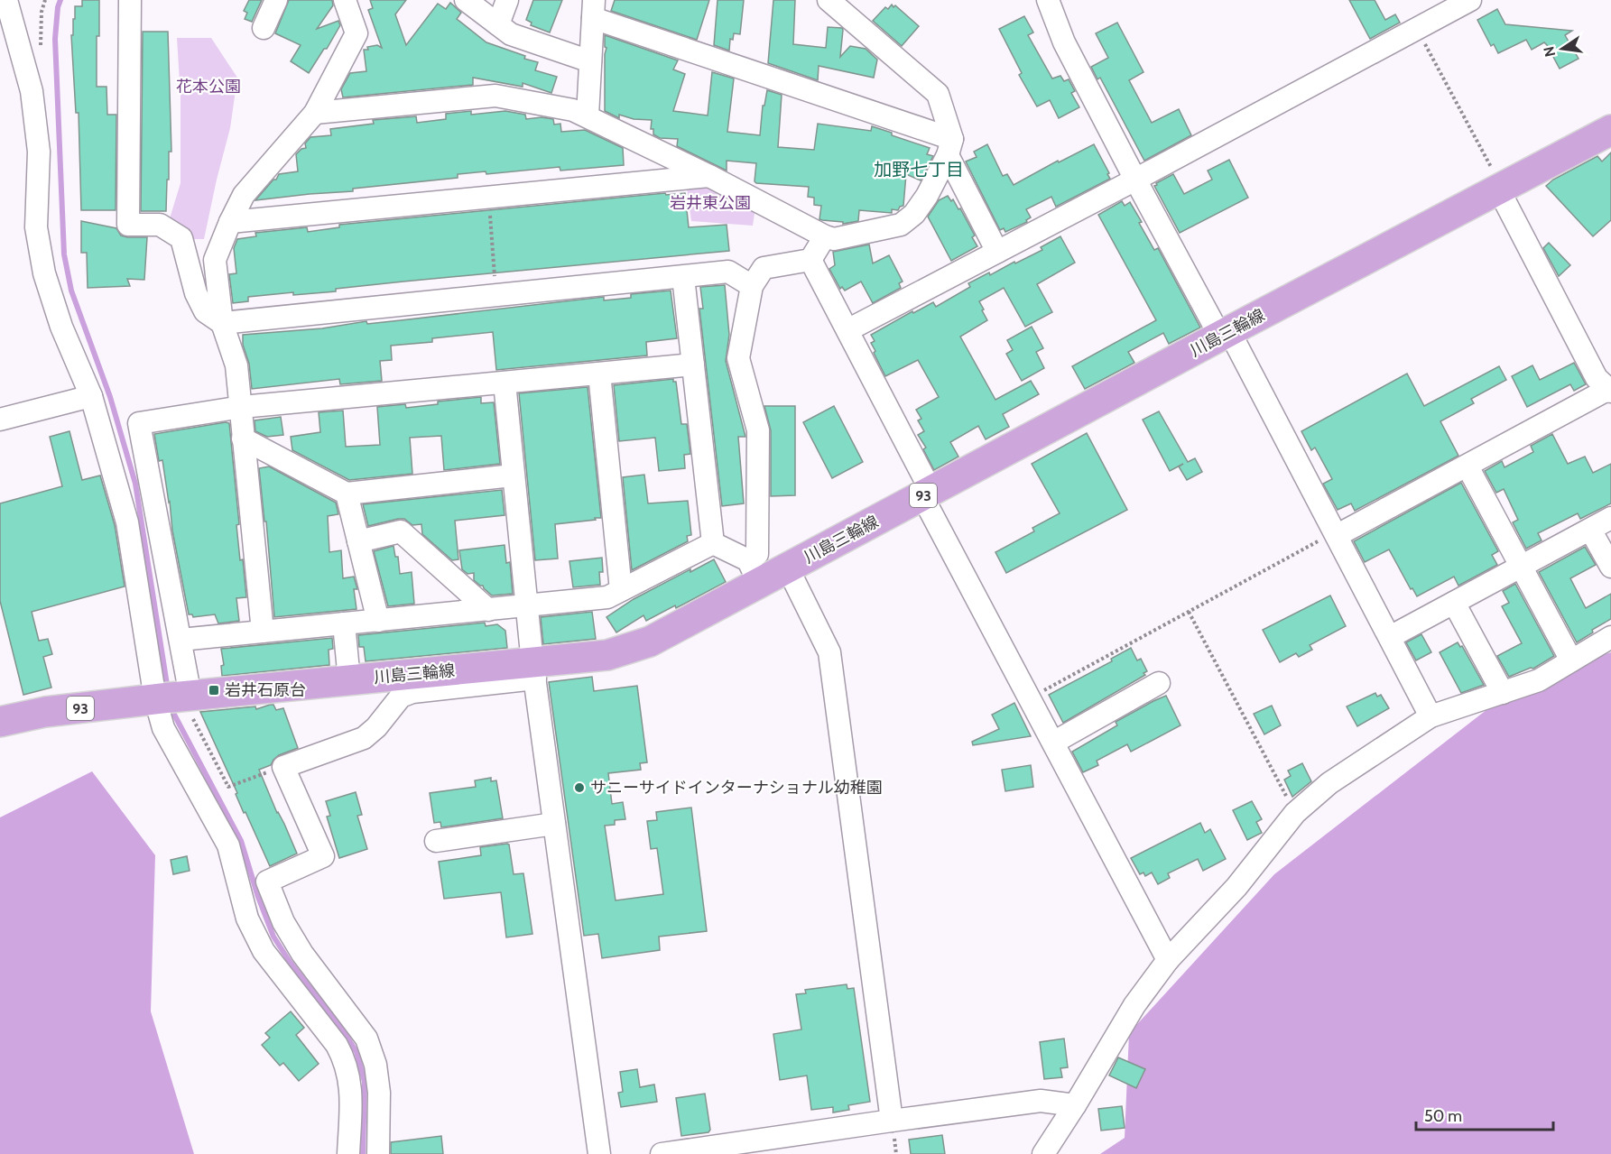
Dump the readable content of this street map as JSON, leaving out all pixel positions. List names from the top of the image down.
{
  "streets": {
    "main road": ["川島三輪線", "93"]
  },
  "districts": ["加野七丁目"],
  "parks": ["花本公園", "岩井東公園"],
  "places": {
    "transit": ["岩井石原台"],
    "other": ["サニーサイドインターナショナル幼稚園"]
  },
  "scale_bar": "50 m",
  "north": "left"
}
